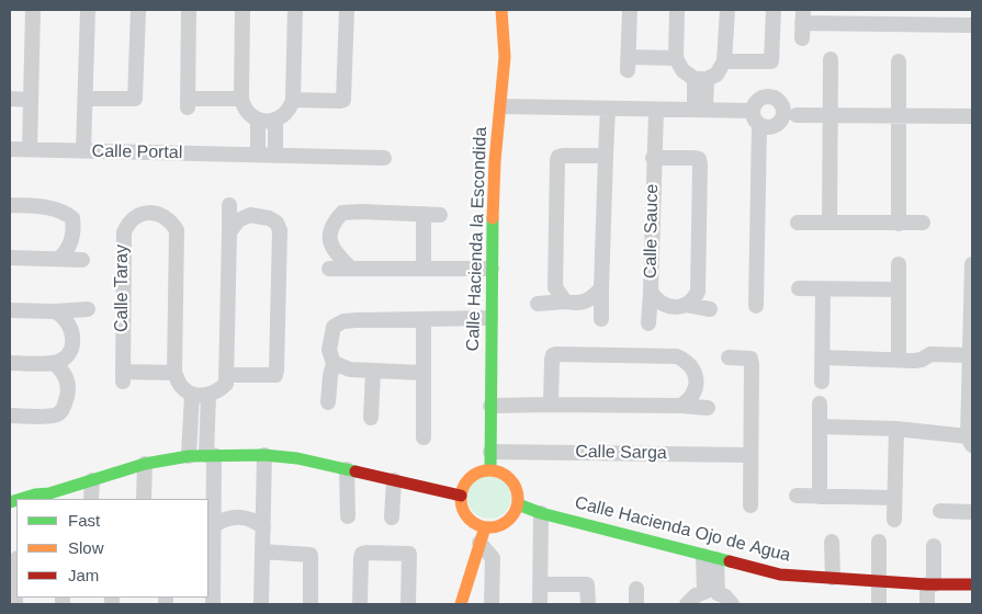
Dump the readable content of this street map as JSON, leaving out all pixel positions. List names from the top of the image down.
{
  "streets": {
    "street": [
      "Calle Portal",
      "Calle Sauce",
      "Calle Hacienda la Escondida",
      "Calle Taray",
      "Calle Sarga",
      "Calle Hacienda Ojo de Agua"
    ]
  },
  "crossings": [
    ["Calle Hacienda la Escondida", "Calle Sarga"],
    ["Calle Hacienda la Escondida", "Calle Hacienda Ojo de Agua"]
  ],
  "legend": ["Fast", "Slow", "Jam"]
}
